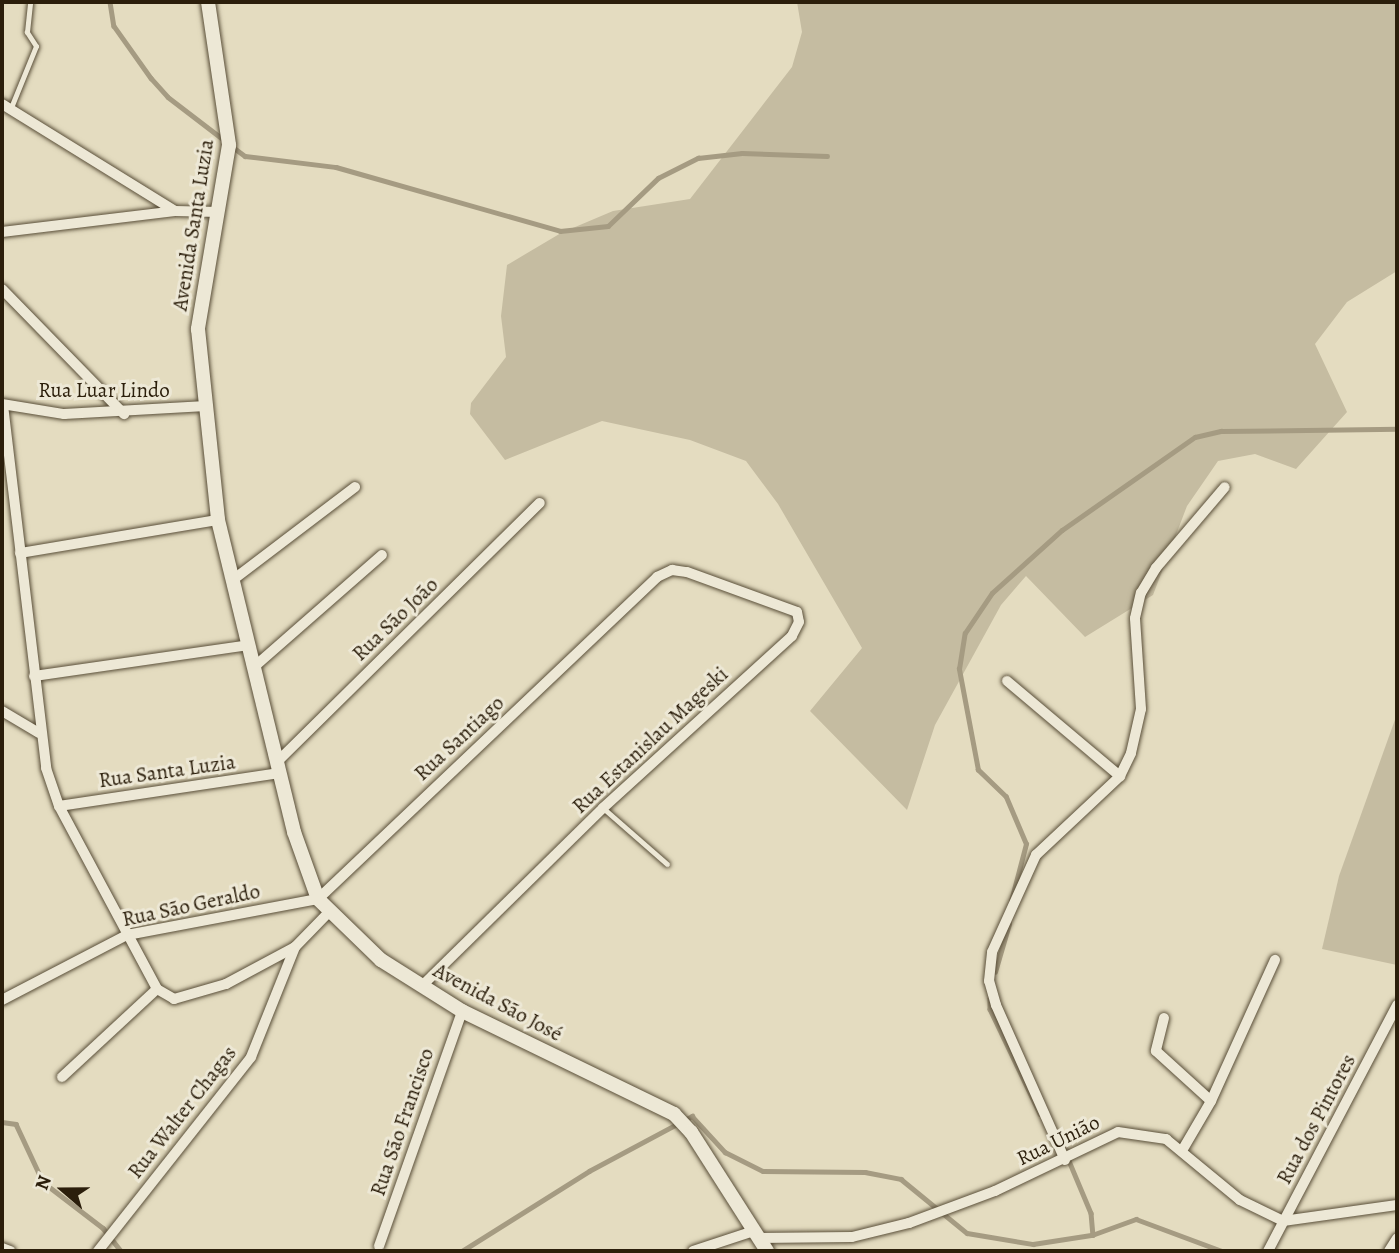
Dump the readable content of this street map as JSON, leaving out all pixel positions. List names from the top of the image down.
{
  "streets": {
    "street": [
      "Avenida Santa Luzia",
      "Rua Luar Lindo",
      "Rua São João",
      "Rua Santiago",
      "Rua Estanislau Mageski",
      "Rua Santa Luzia",
      "Rua São Geraldo",
      "Avenida São José",
      "Rua Walter Chagas",
      "Rua dos Pintores",
      "Rua São Francisco",
      "Rua União"
    ]
  },
  "crossings": [
    ["Avenida Santa Luzia", "Rua Luar Lindo"],
    ["Avenida Santa Luzia", "Avenida São José"],
    ["Rua São João", "Rua Santa Luzia"],
    ["Rua São João", "Avenida São José"],
    ["Rua Santiago", "Rua Estanislau Mageski"],
    ["Rua Santiago", "Rua São Geraldo"],
    ["Rua Santiago", "Avenida São José"],
    ["Rua Estanislau Mageski", "Avenida São José"],
    ["Rua Santa Luzia", "Avenida São José"],
    ["Rua São Geraldo", "Avenida São José"],
    ["Avenida São José", "Rua São Francisco"],
    ["Avenida São José", "Rua União"],
    ["Rua dos Pintores", "Rua União"]
  ],
  "north": "left"
}
